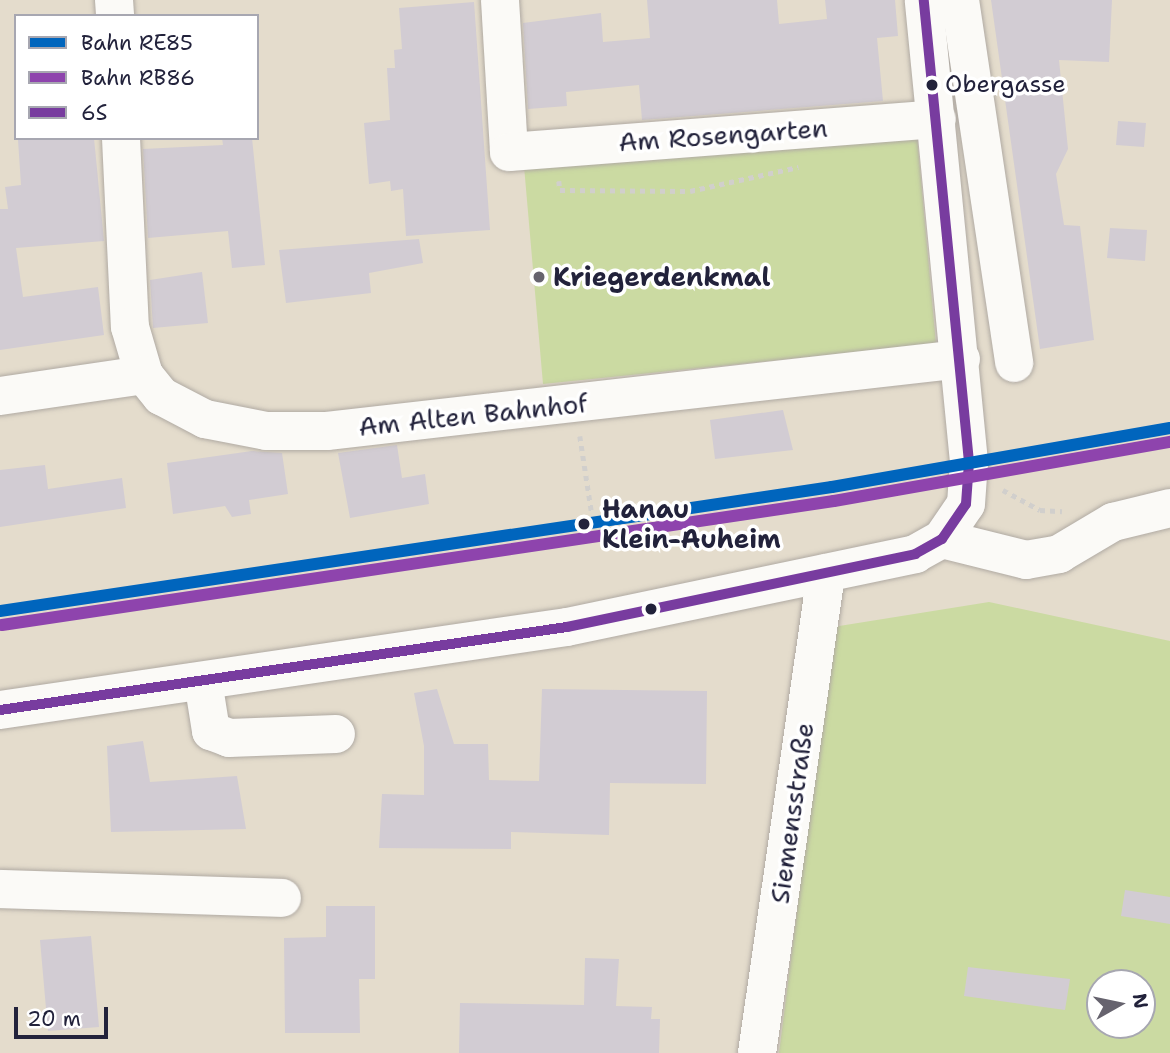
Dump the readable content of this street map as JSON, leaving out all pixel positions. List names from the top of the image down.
{
  "streets": {
    "street": ["Am Rosengarten", "Am Alten Bahnhof", "Siemensstraße"]
  },
  "places": ["Obergasse", "Kriegerdenkmal", "Hanau Klein-Auheim"],
  "lines": ["transit line 6S", "rail line RE85", "rail line RB86"],
  "legend": ["Bahn RE85", "Bahn RB86", "6S"],
  "scale_bar": "20 m",
  "north": "right"
}
